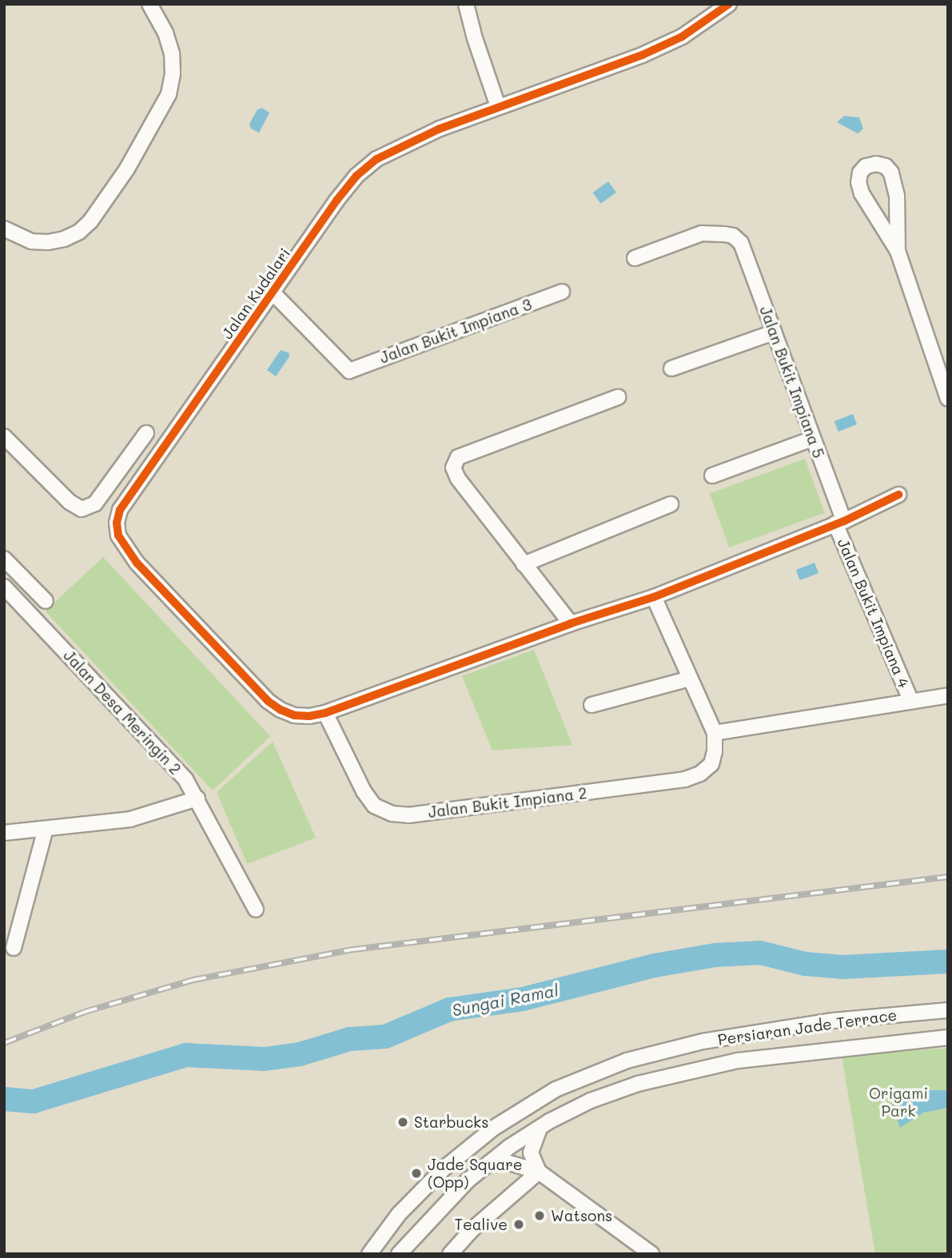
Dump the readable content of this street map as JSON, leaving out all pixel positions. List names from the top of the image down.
{
  "streets": {
    "street": [
      "Jalan Kudalari",
      "Jalan Bukit Impiana 3",
      "Jalan Bukit Impiana 5",
      "Jalan Bukit Impiana 4",
      "Jalan Desa Meringin 2",
      "Jalan Bukit Impiana 2",
      "Persiaran Jade Terrace"
    ]
  },
  "crossings": [
    ["Jalan Kudalari", "Jalan Bukit Impiana 3"],
    ["Jalan Kudalari", "Jalan Bukit Impiana 5"],
    ["Jalan Kudalari", "Jalan Bukit Impiana 4"],
    ["Jalan Kudalari", "Jalan Bukit Impiana 2"],
    ["Jalan Bukit Impiana 5", "Jalan Bukit Impiana 4"]
  ],
  "water": ["Sungai Ramal"],
  "parks": ["Origami Park"],
  "places": [
    "Starbucks",
    "Jade Square (Opp)",
    "Watsons",
    "Tealive"
  ]
}
